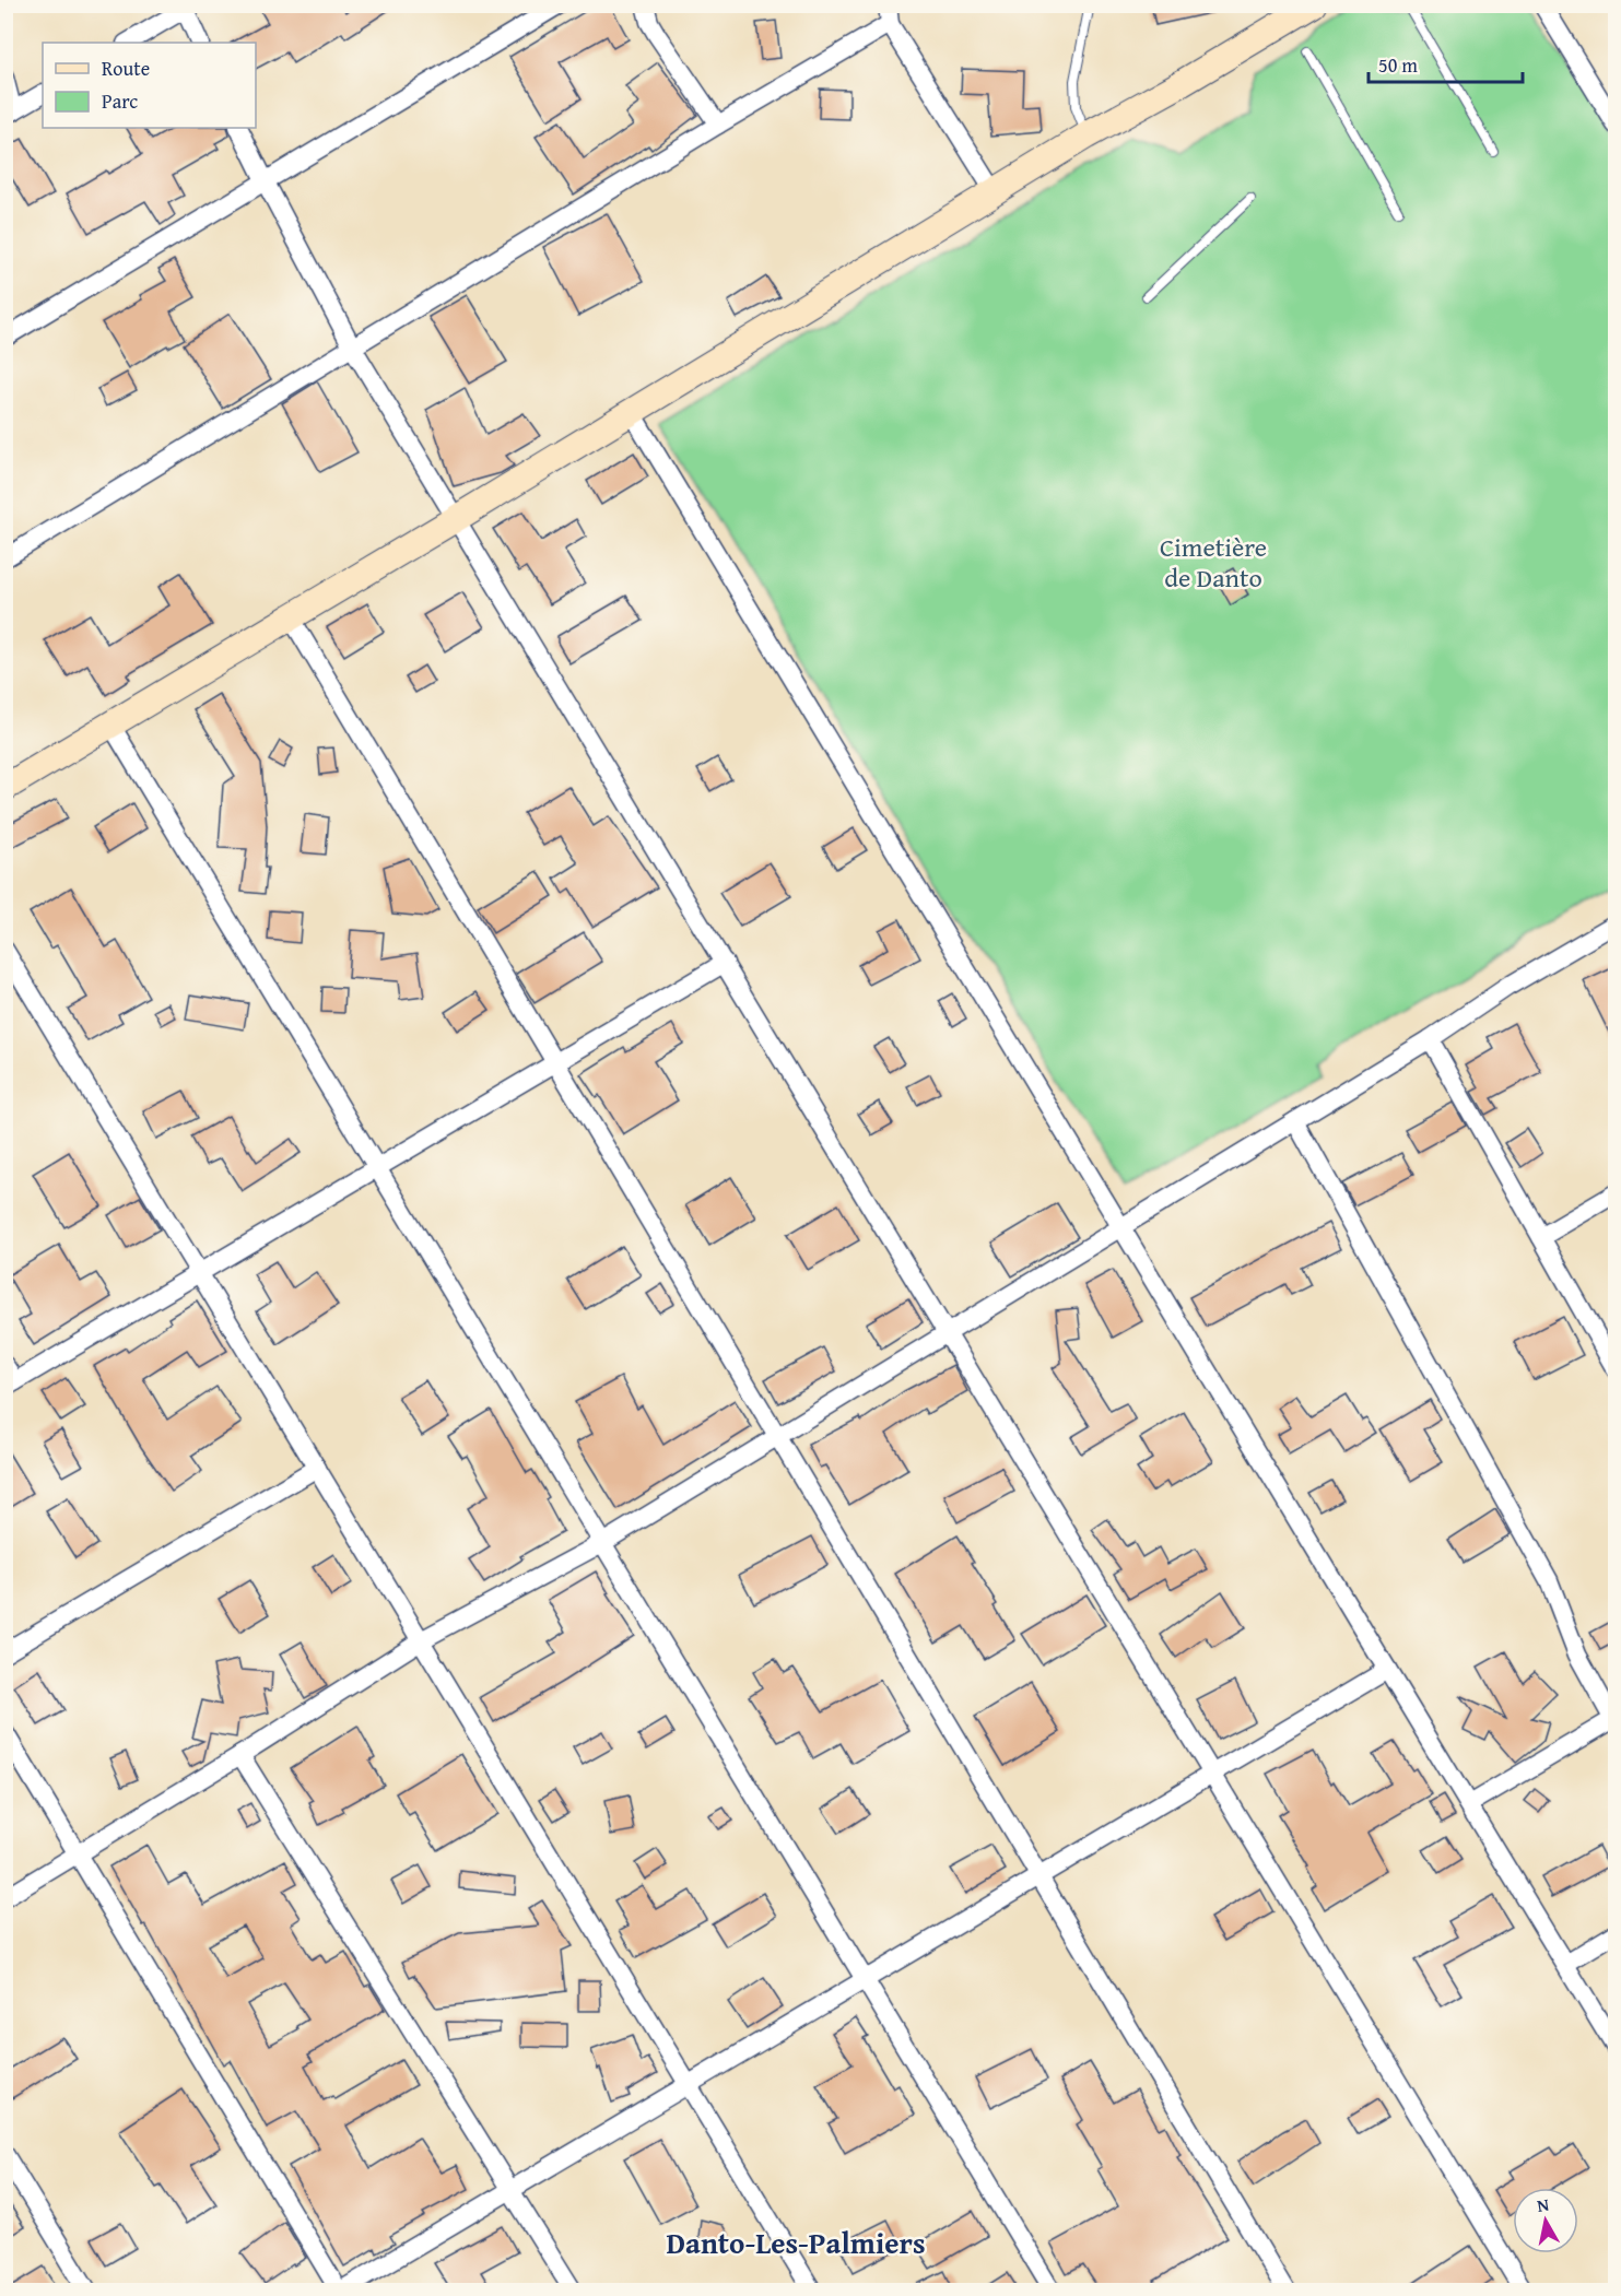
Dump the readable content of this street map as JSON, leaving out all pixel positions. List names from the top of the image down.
{
  "districts": ["Danto-Les-Palmiers"],
  "parks": ["Cimetière de Danto"],
  "legend": ["Route", "Parc"],
  "scale_bar": "50 m",
  "north": "top"
}
